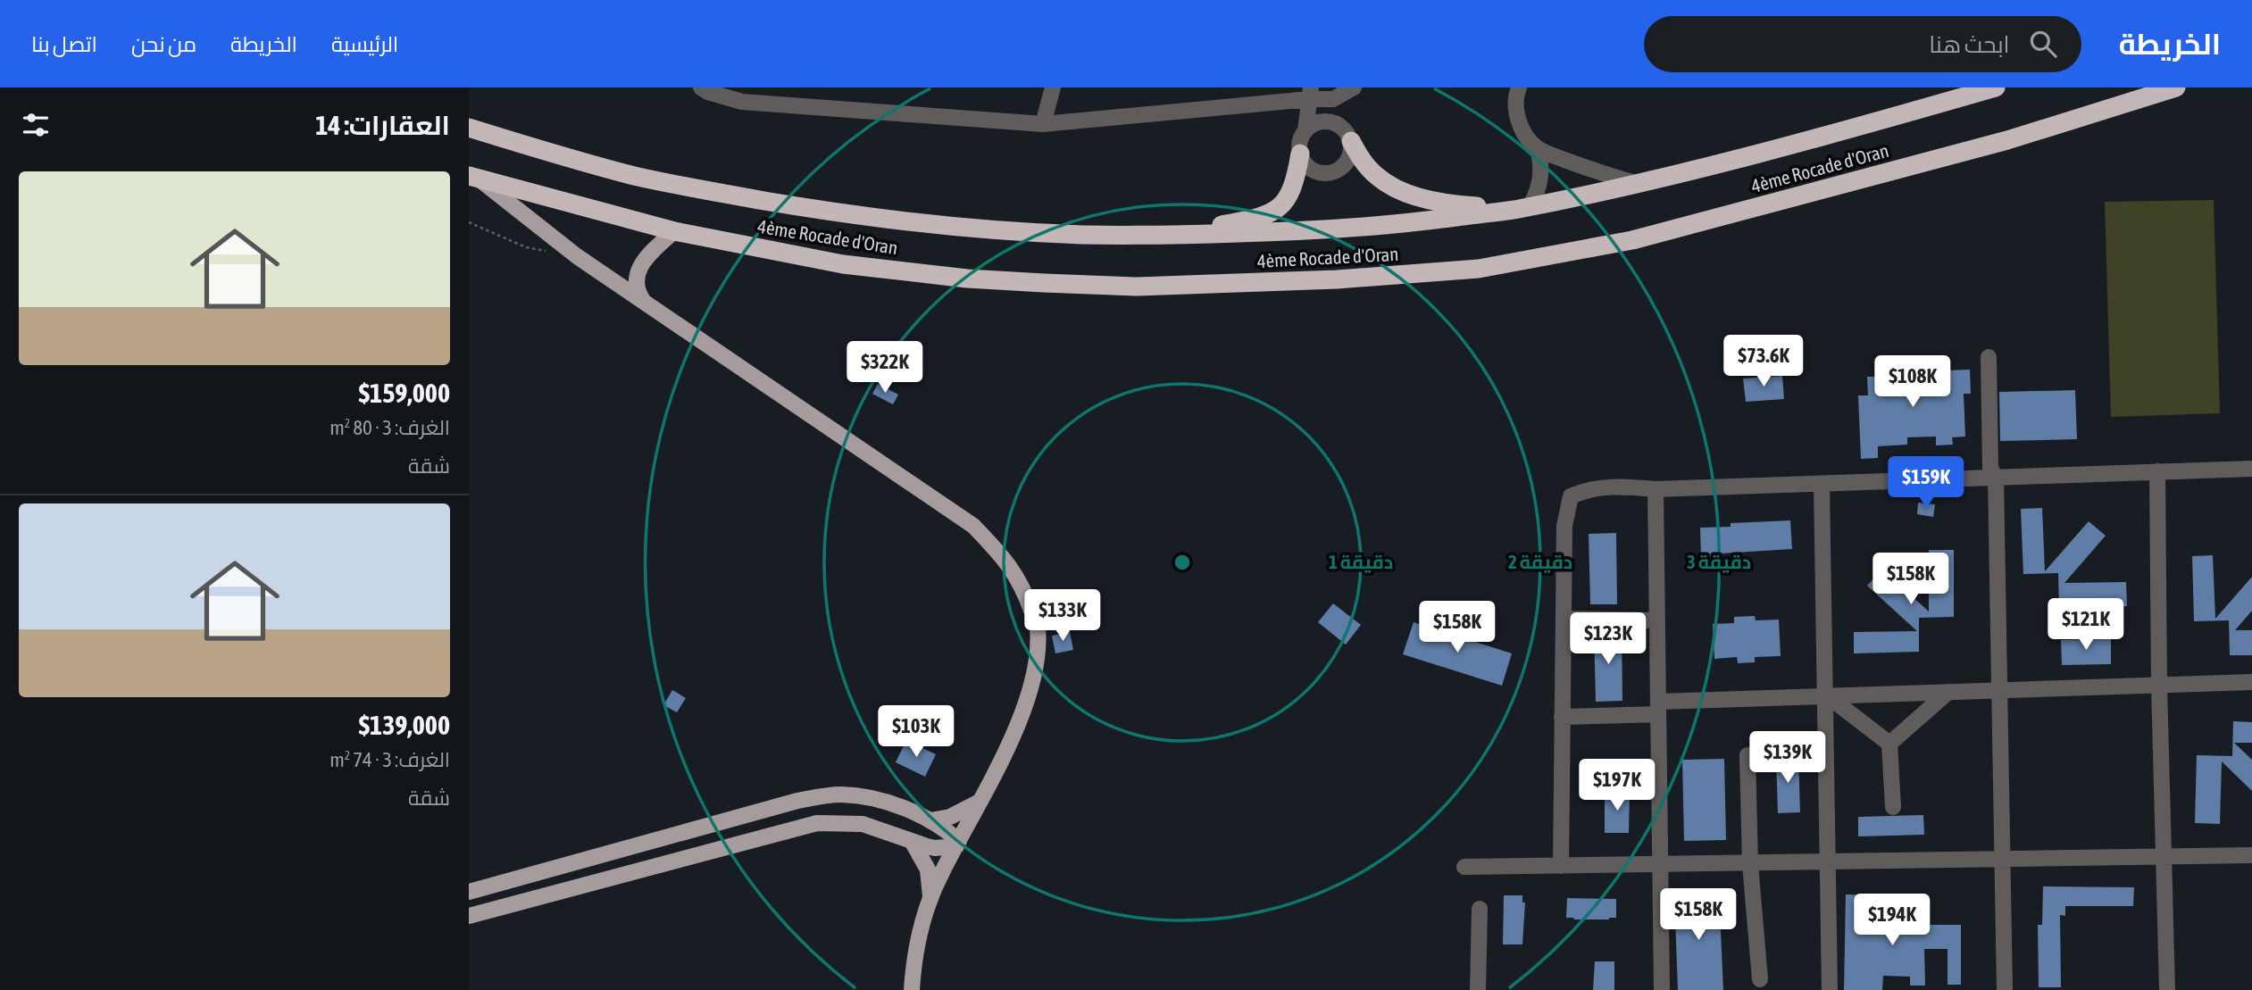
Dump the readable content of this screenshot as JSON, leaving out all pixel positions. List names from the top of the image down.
{
  "streets": {
    "highway": ["4ème Rocade d'Oran"]
  },
  "page": {
    "header": "الخريطة",
    "search": "ابحث هنا",
    "nav": [
      "الرئيسية",
      "الخريطة",
      "من نحن",
      "اتصل بنا"
    ],
    "heading": "العقارات: 14",
    "list": [
      {
        "name": "$159,000",
        "note": "الغرف: 3 · 80 m² · شقة"
      },
      {
        "name": "$139,000",
        "note": "الغرف: 3 · 74 m² · شقة"
      }
    ],
    "price": [
      "$73.6K",
      "$322K",
      "$108K",
      "$159K",
      "$158K",
      "$133K",
      "$121K",
      "$158K",
      "$123K",
      "$103K",
      "$139K",
      "$197K",
      "$158K",
      "$194K"
    ]
  },
  "rings": ["1 دقيقة", "2 دقيقة", "3 دقيقة"]
}
